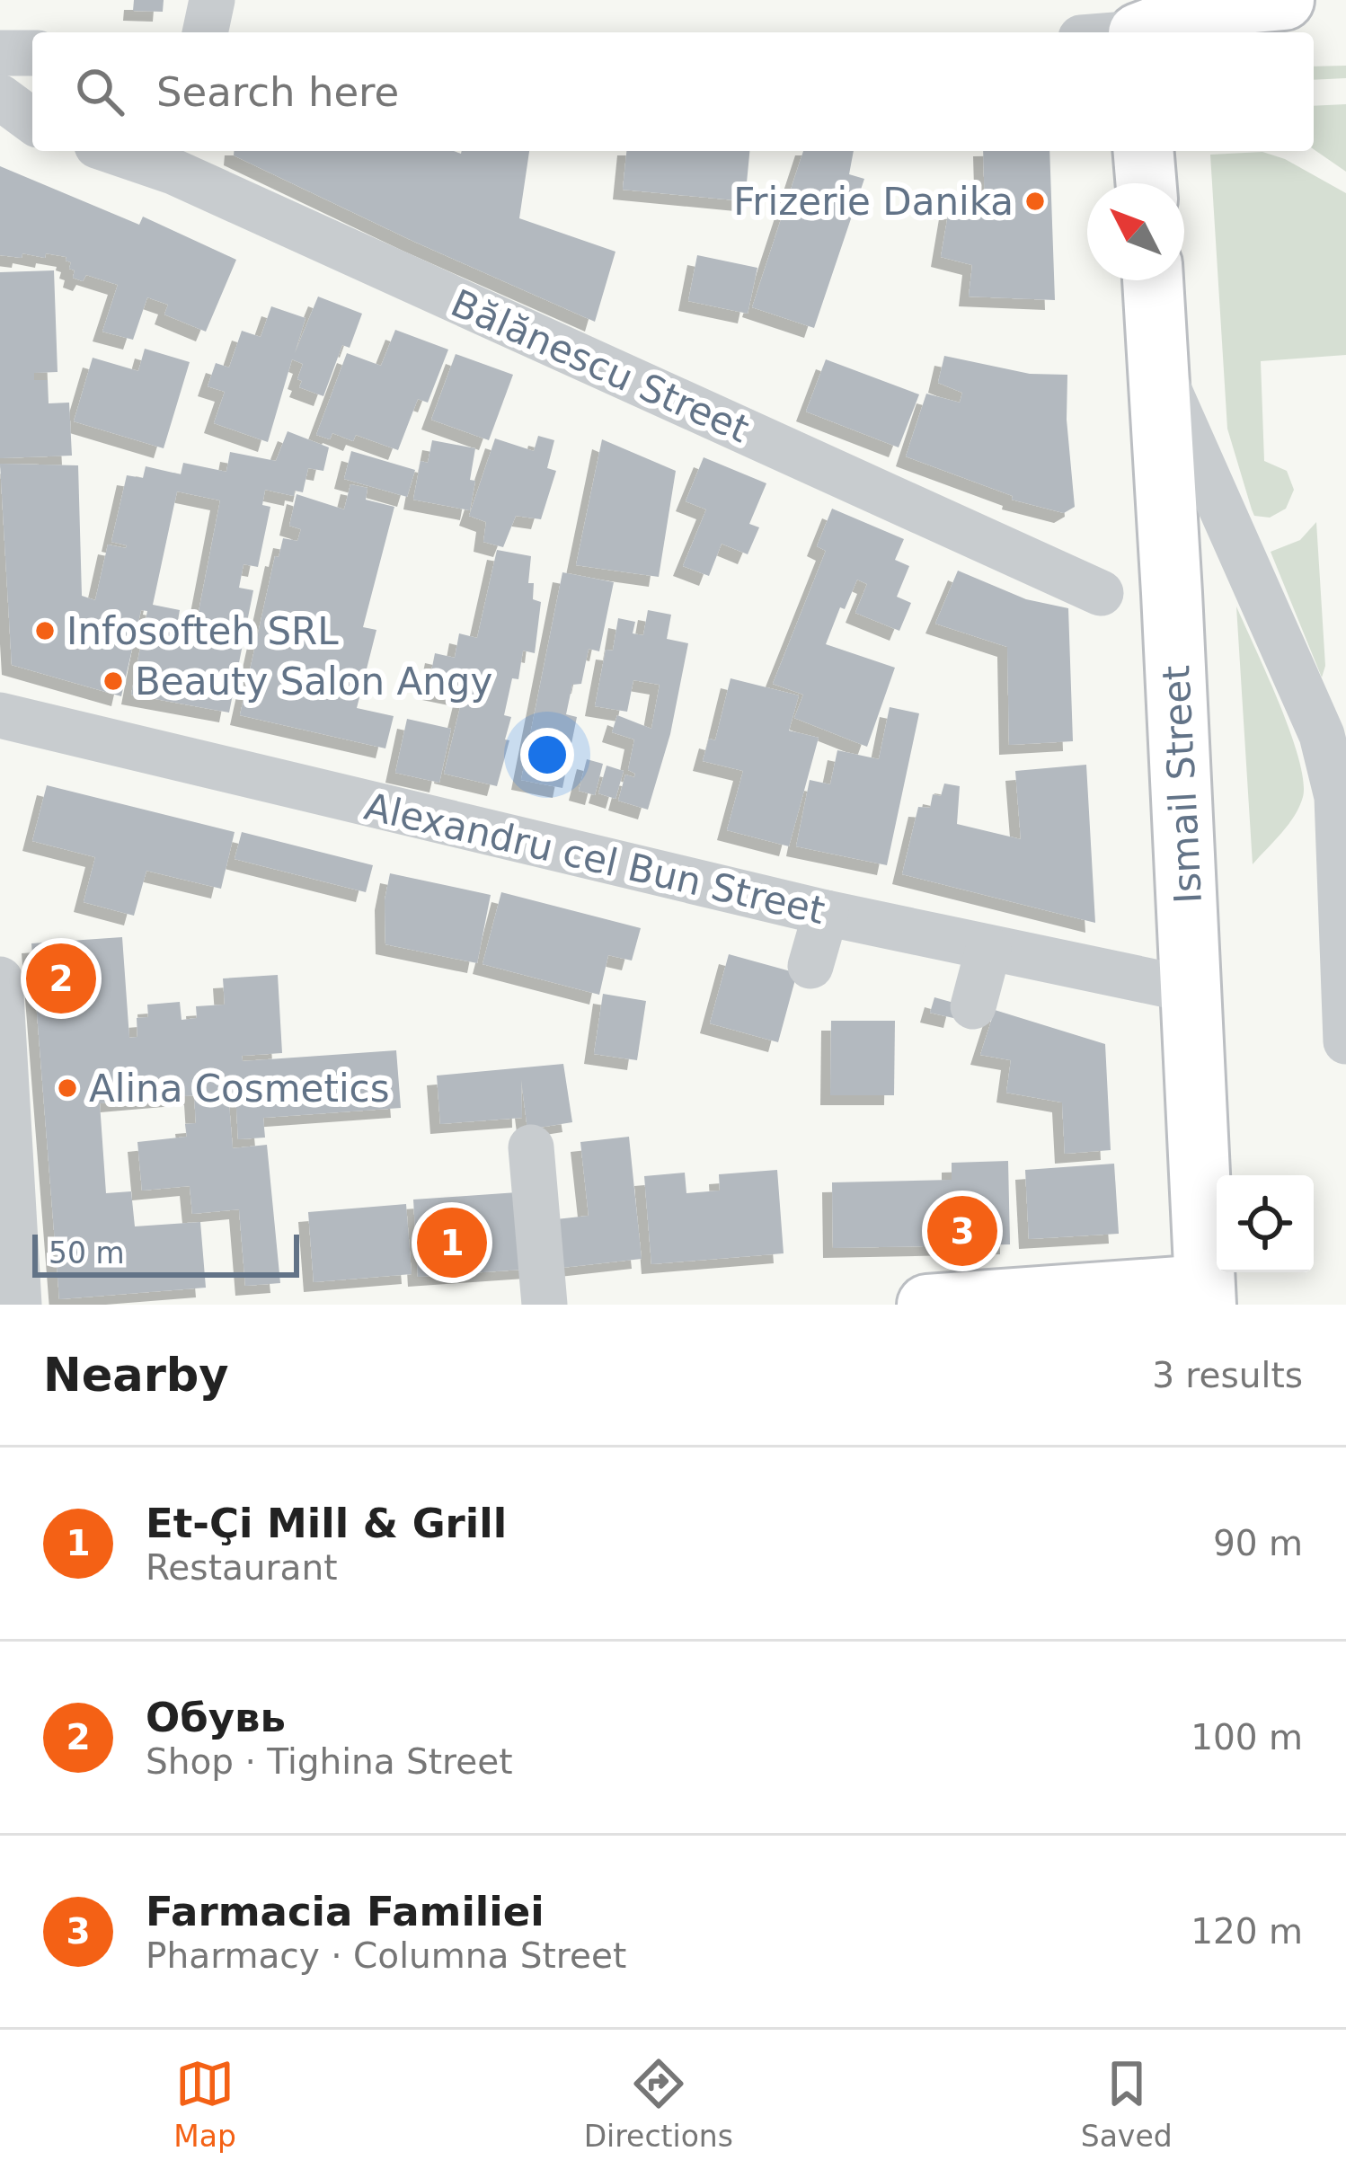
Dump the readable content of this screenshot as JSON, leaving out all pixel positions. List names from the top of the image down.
{
  "streets": {
    "main road": ["Ismail Street"],
    "street": ["Bălănescu Street", "Alexandru cel Bun Street"]
  },
  "crossings": [
    ["Ismail Street", "Alexandru cel Bun Street"]
  ],
  "places": [
    "Frizerie Danika",
    "Infosofteh SRL",
    "Beauty Salon Angy",
    "Alina Cosmetics"
  ],
  "scale_bar": "50 m",
  "north": "top left",
  "page": {
    "search": "Search here",
    "pins": ["2", "3", "1"],
    "scale": "50 m",
    "heading": ["Nearby", "3 results"],
    "list": [
      {
        "mark": "1",
        "name": "Et-Çi Mill & Grill",
        "note": "Restaurant",
        "value": "90 m"
      },
      {
        "mark": "2",
        "name": "Обувь",
        "note": "Shop · Tighina Street",
        "value": "100 m"
      },
      {
        "mark": "3",
        "name": "Farmacia Familiei",
        "note": "Pharmacy · Columna Street",
        "value": "120 m"
      }
    ],
    "nav": ["Map", "Directions", "Saved"]
  }
}
